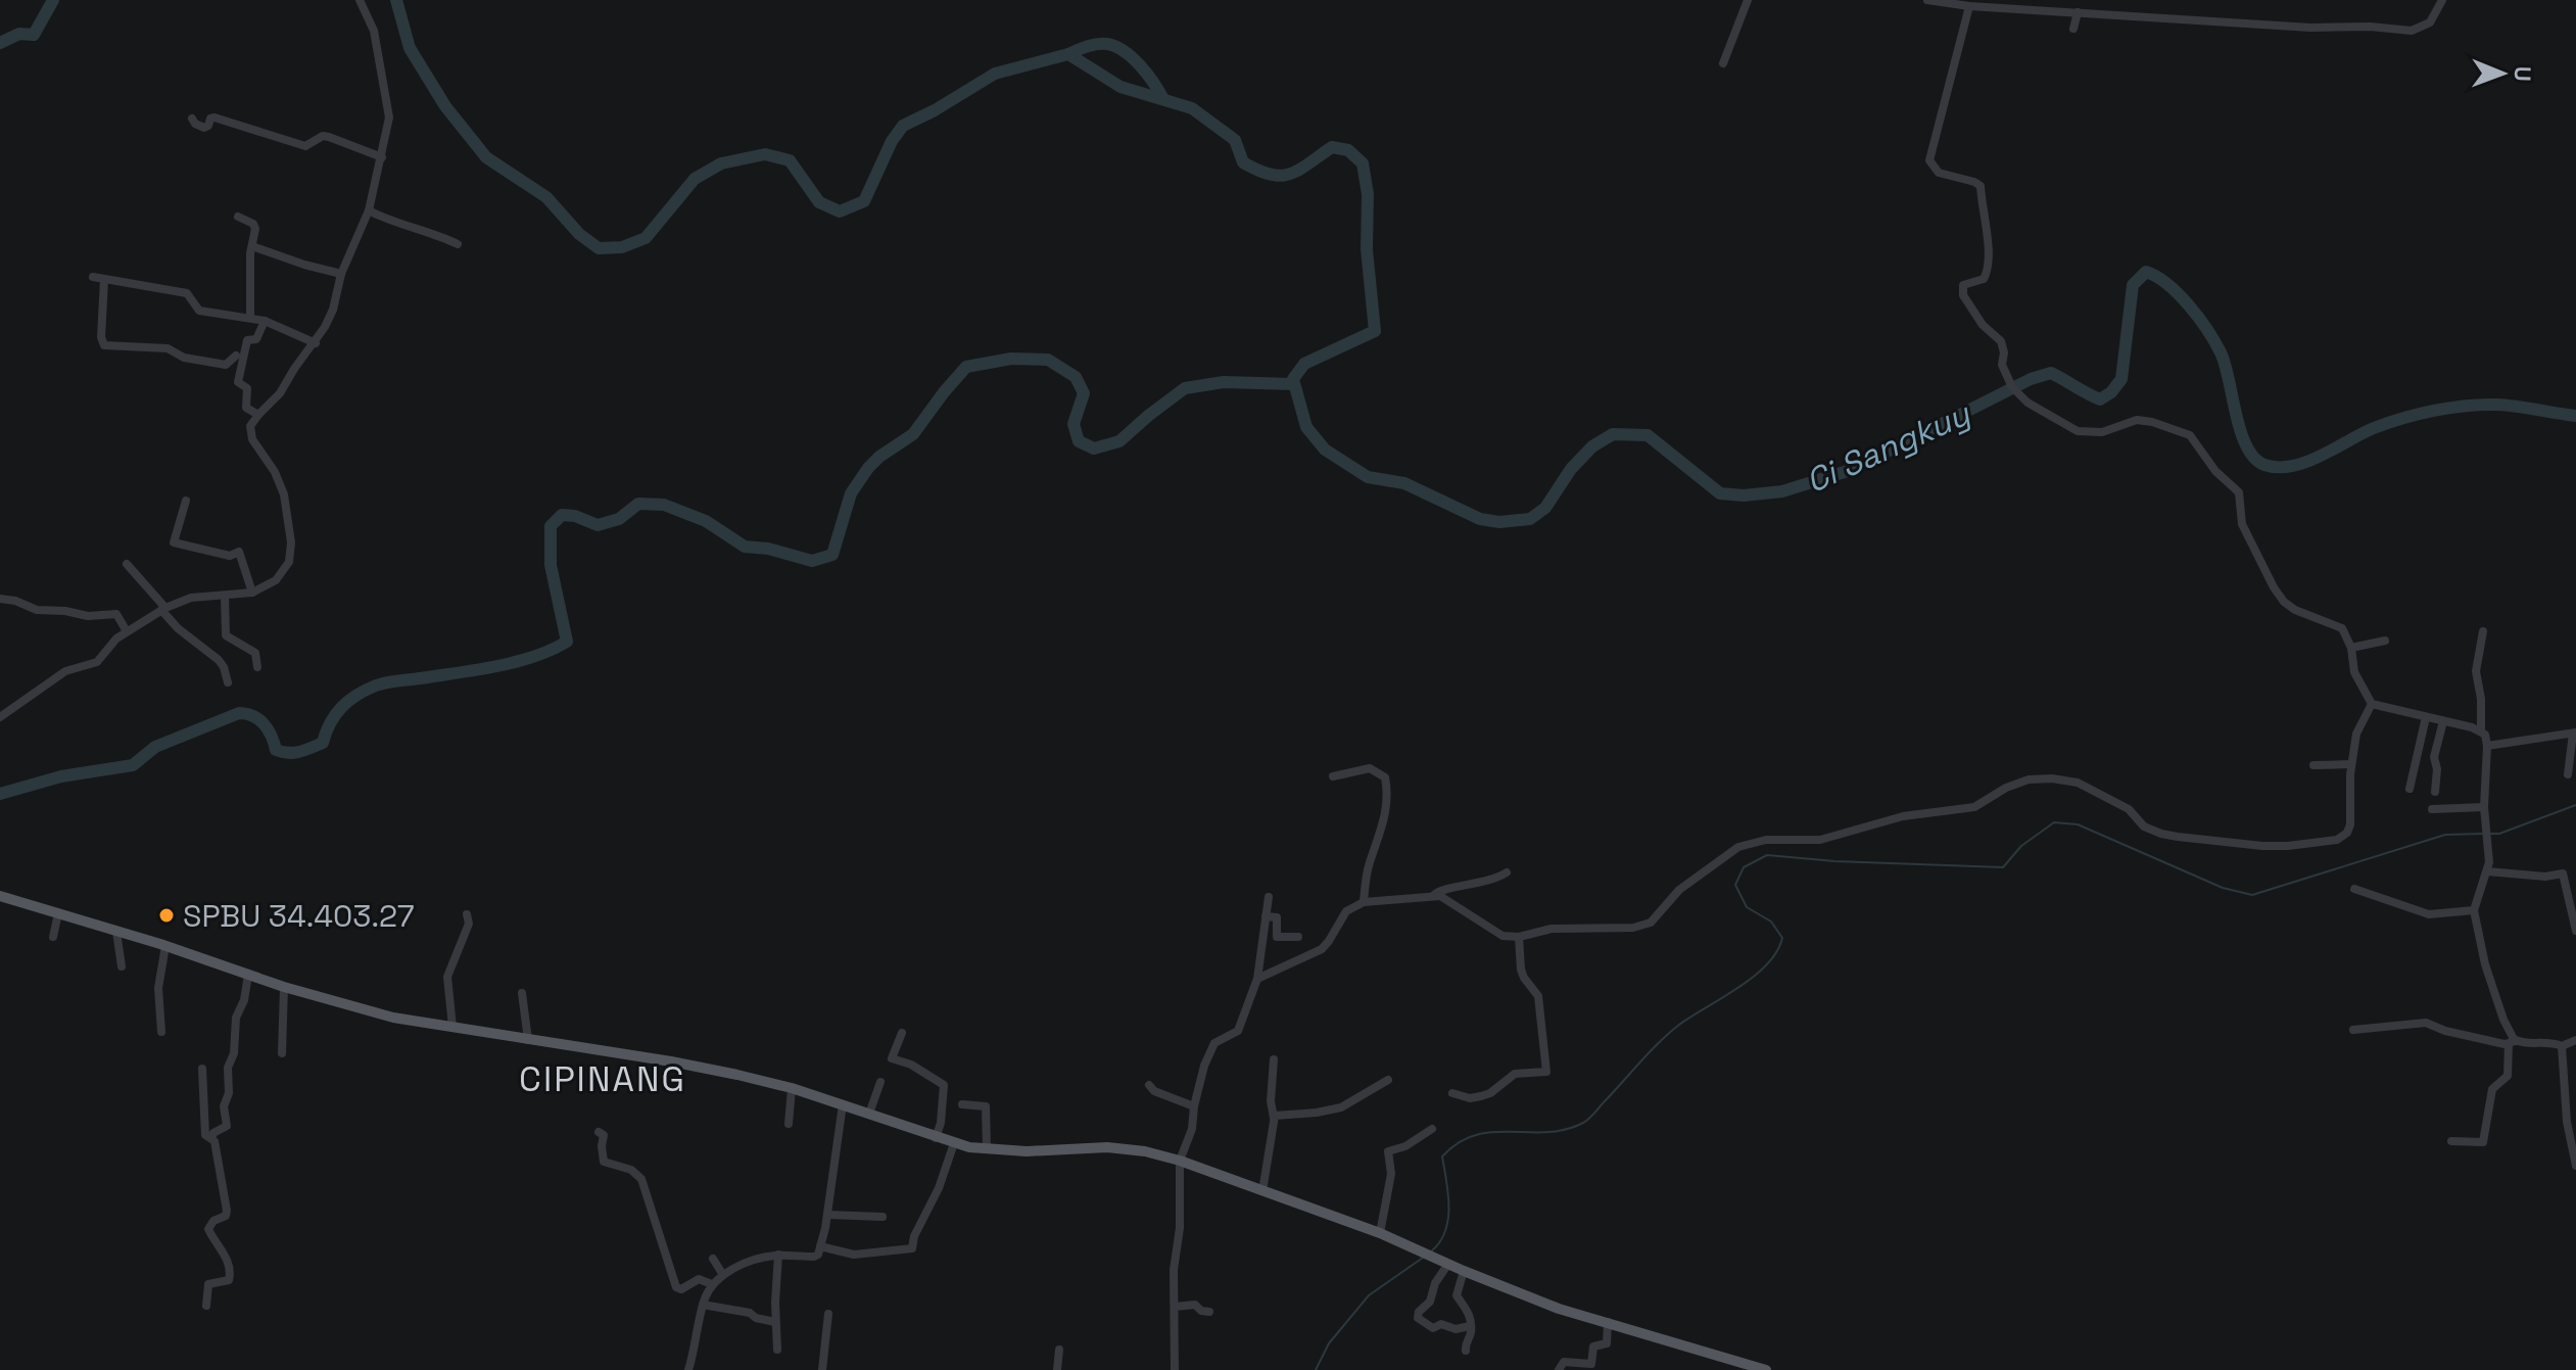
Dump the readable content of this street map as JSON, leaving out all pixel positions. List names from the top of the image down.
{
  "districts": ["CIPINANG"],
  "water": ["Ci Sangkuy"],
  "places": ["SPBU 34.403.27"],
  "north": "right"
}
